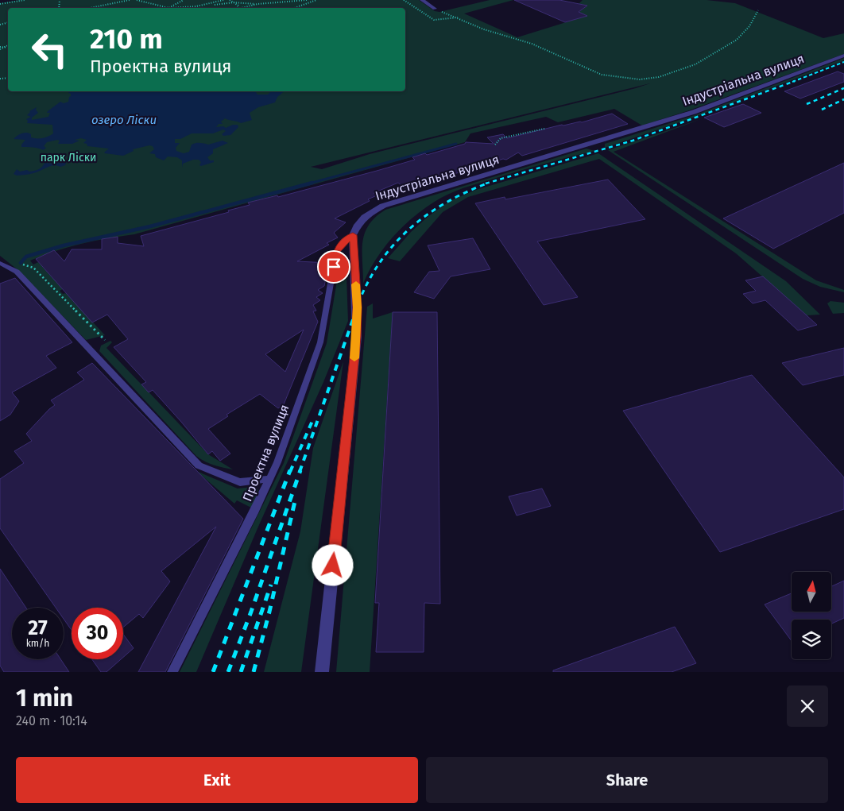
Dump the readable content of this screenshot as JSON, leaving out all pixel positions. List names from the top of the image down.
{
  "streets": {
    "street": ["Індустріальна вулиця"],
    "lane": ["Проектна вулиця"]
  },
  "crossings": [
    ["Індустріальна вулиця", "Проектна вулиця"]
  ],
  "water": ["озеро Ліски"],
  "parks": ["парк Ліски"],
  "north": "top",
  "page": {
    "turn": ["210 m", "Проектна вулиця"],
    "speed": "27 km/h",
    "limit": "30",
    "heading": ["1 min", "240 m · 10:14"],
    "buttons": ["Exit", "Share"]
  }
}
